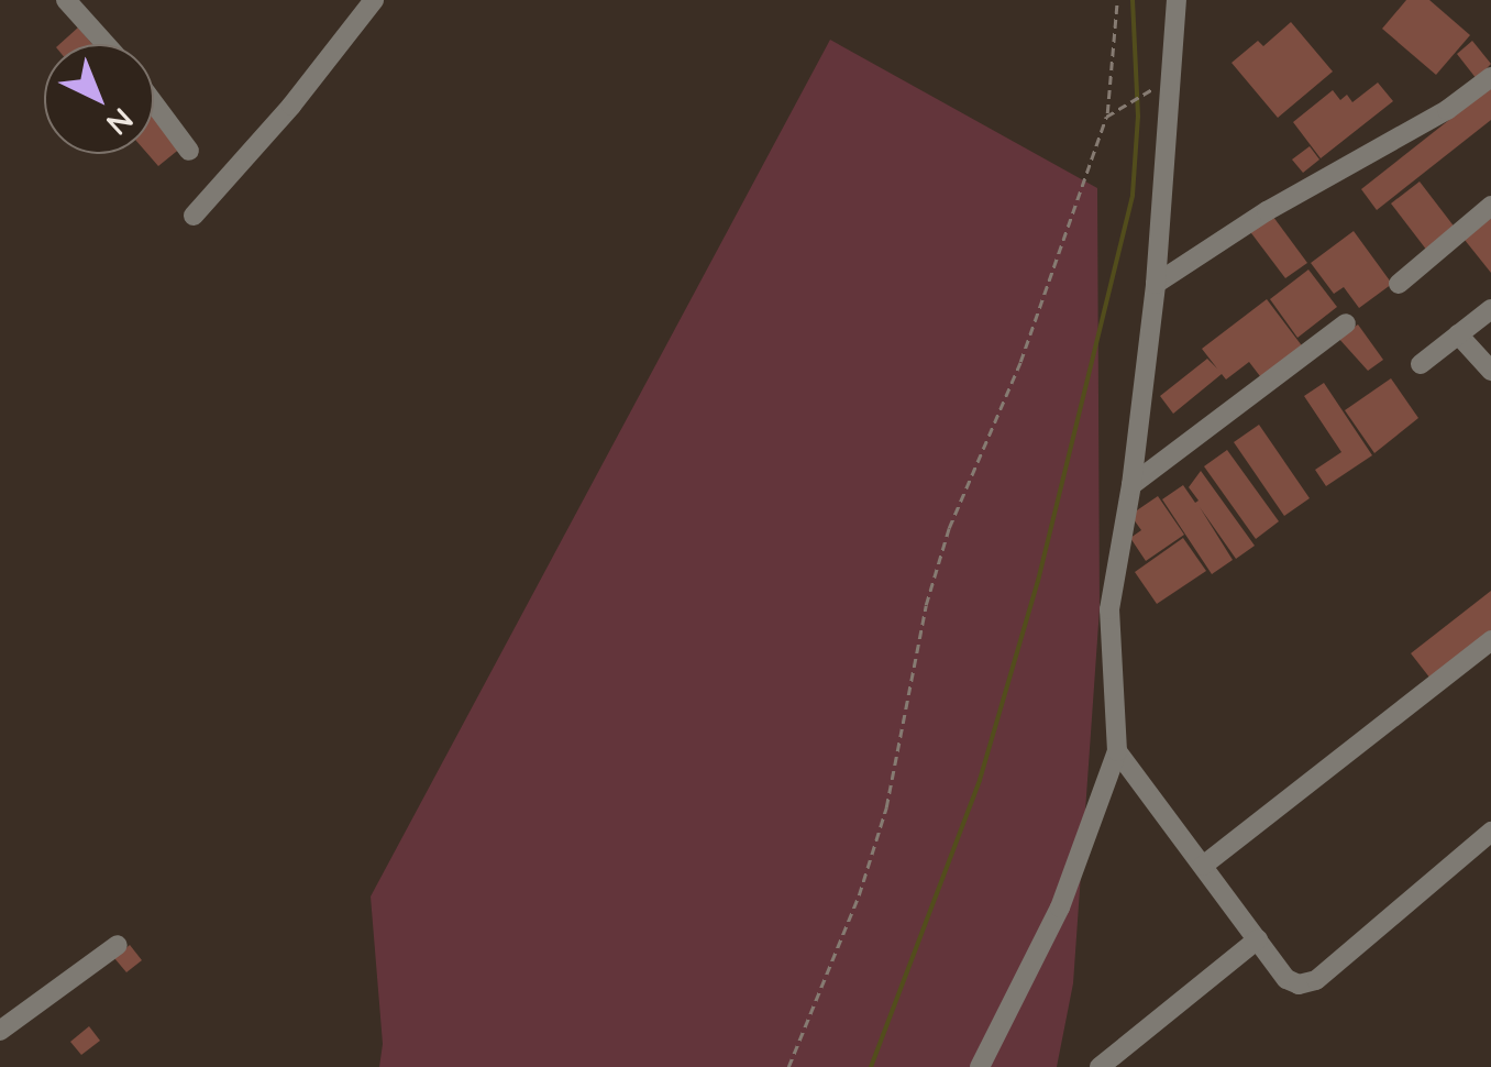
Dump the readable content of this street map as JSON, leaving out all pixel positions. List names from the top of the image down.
{
  "north": "bottom right"
}
